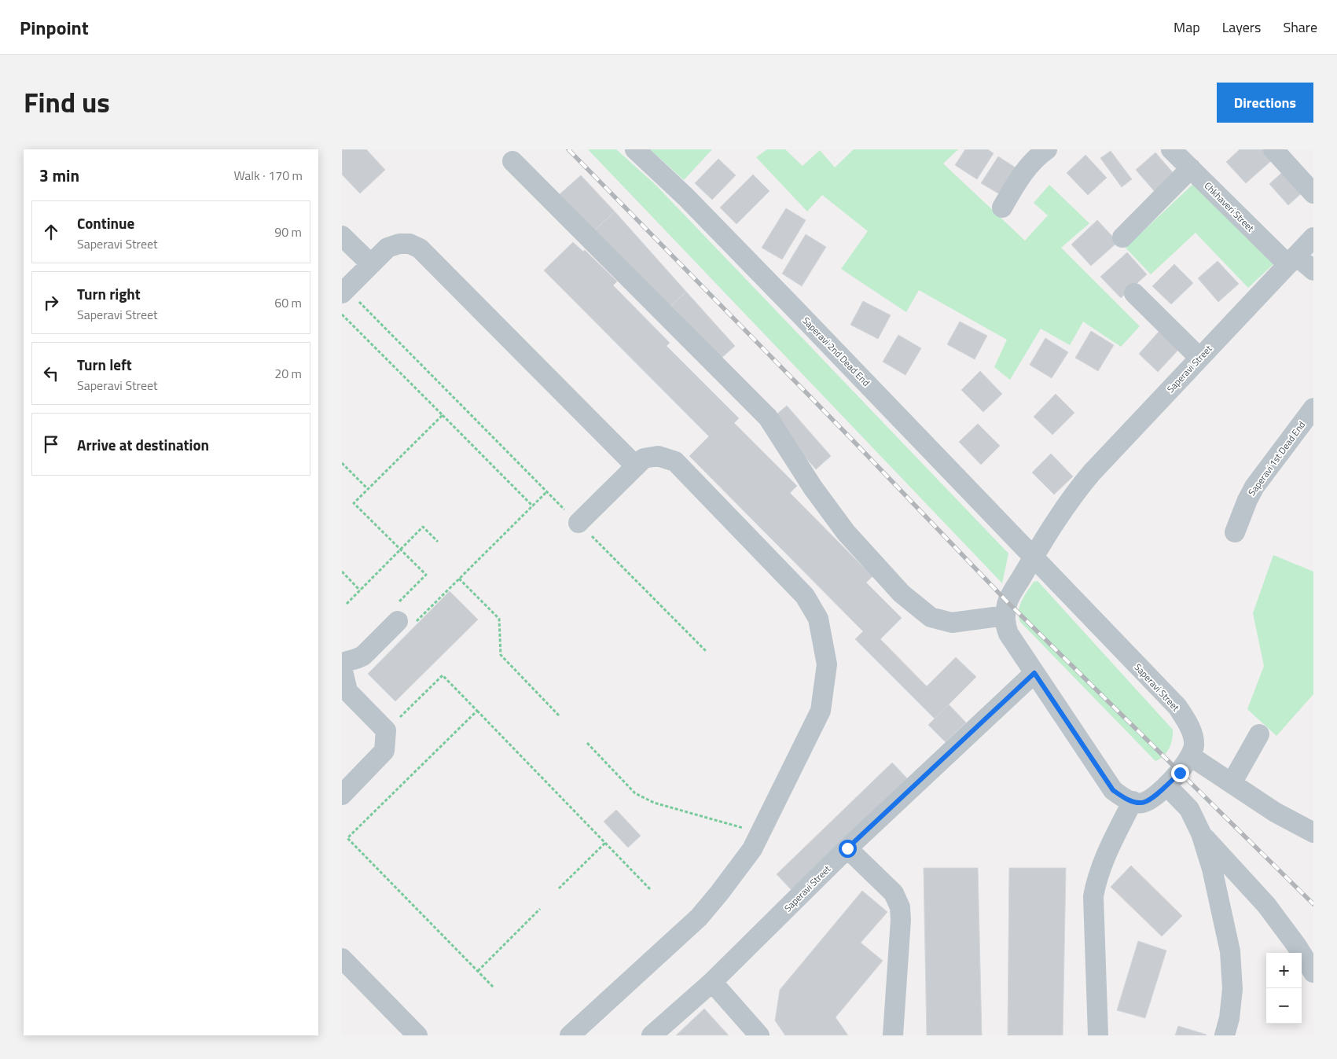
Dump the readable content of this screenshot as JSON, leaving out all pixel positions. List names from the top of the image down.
{
  "streets": {
    "street": [
      "Chkhaveri Street",
      "Saperavi 2nd Dead End",
      "Saperavi Street",
      "Saperavi 1st Dead End"
    ]
  },
  "crossings": [
    ["Chkhaveri Street", "Saperavi Street"],
    ["Saperavi 2nd Dead End", "Saperavi Street"]
  ],
  "page": {
    "header": "Pinpoint",
    "nav": ["Map", "Layers", "Share"],
    "title": "Find us",
    "buttons": "Directions",
    "heading": ["3 min", "Walk · 170 m"],
    "list": [
      ["Continue", "Saperavi Street", "90 m"],
      ["Turn right", "Saperavi Street", "60 m"],
      ["Turn left", "Saperavi Street", "20 m"],
      "Arrive at destination"
    ],
    "map_buttons": ["+", "−"]
  }
}
